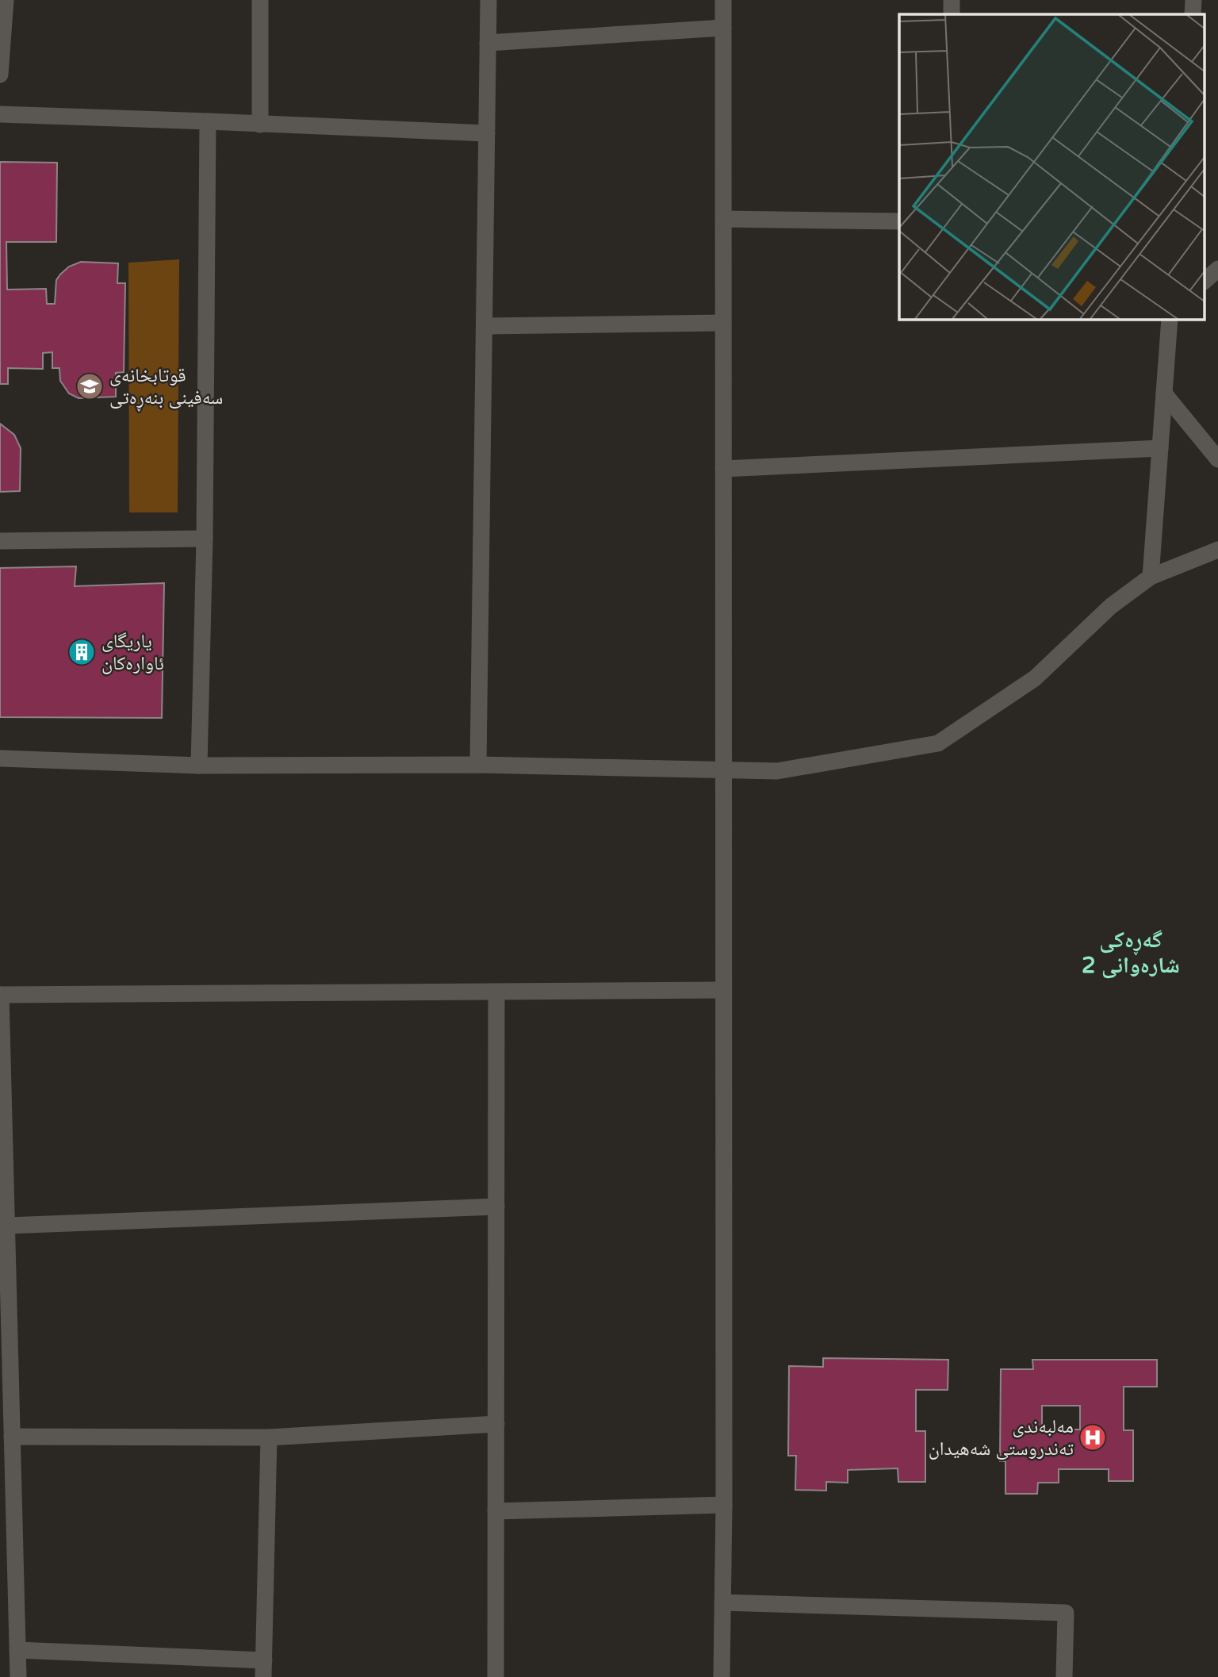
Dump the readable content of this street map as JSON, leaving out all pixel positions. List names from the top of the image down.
{
  "districts": ["گەڕەکی شارەوانی 2"],
  "places": {
    "school or university": ["قوتابخانەی سەفینی بنەڕەتی"],
    "building": ["یاریگای ئاوارەکان"],
    "hospital": ["مەلبەندی تەندروستی شەهیدان"]
  }
}
